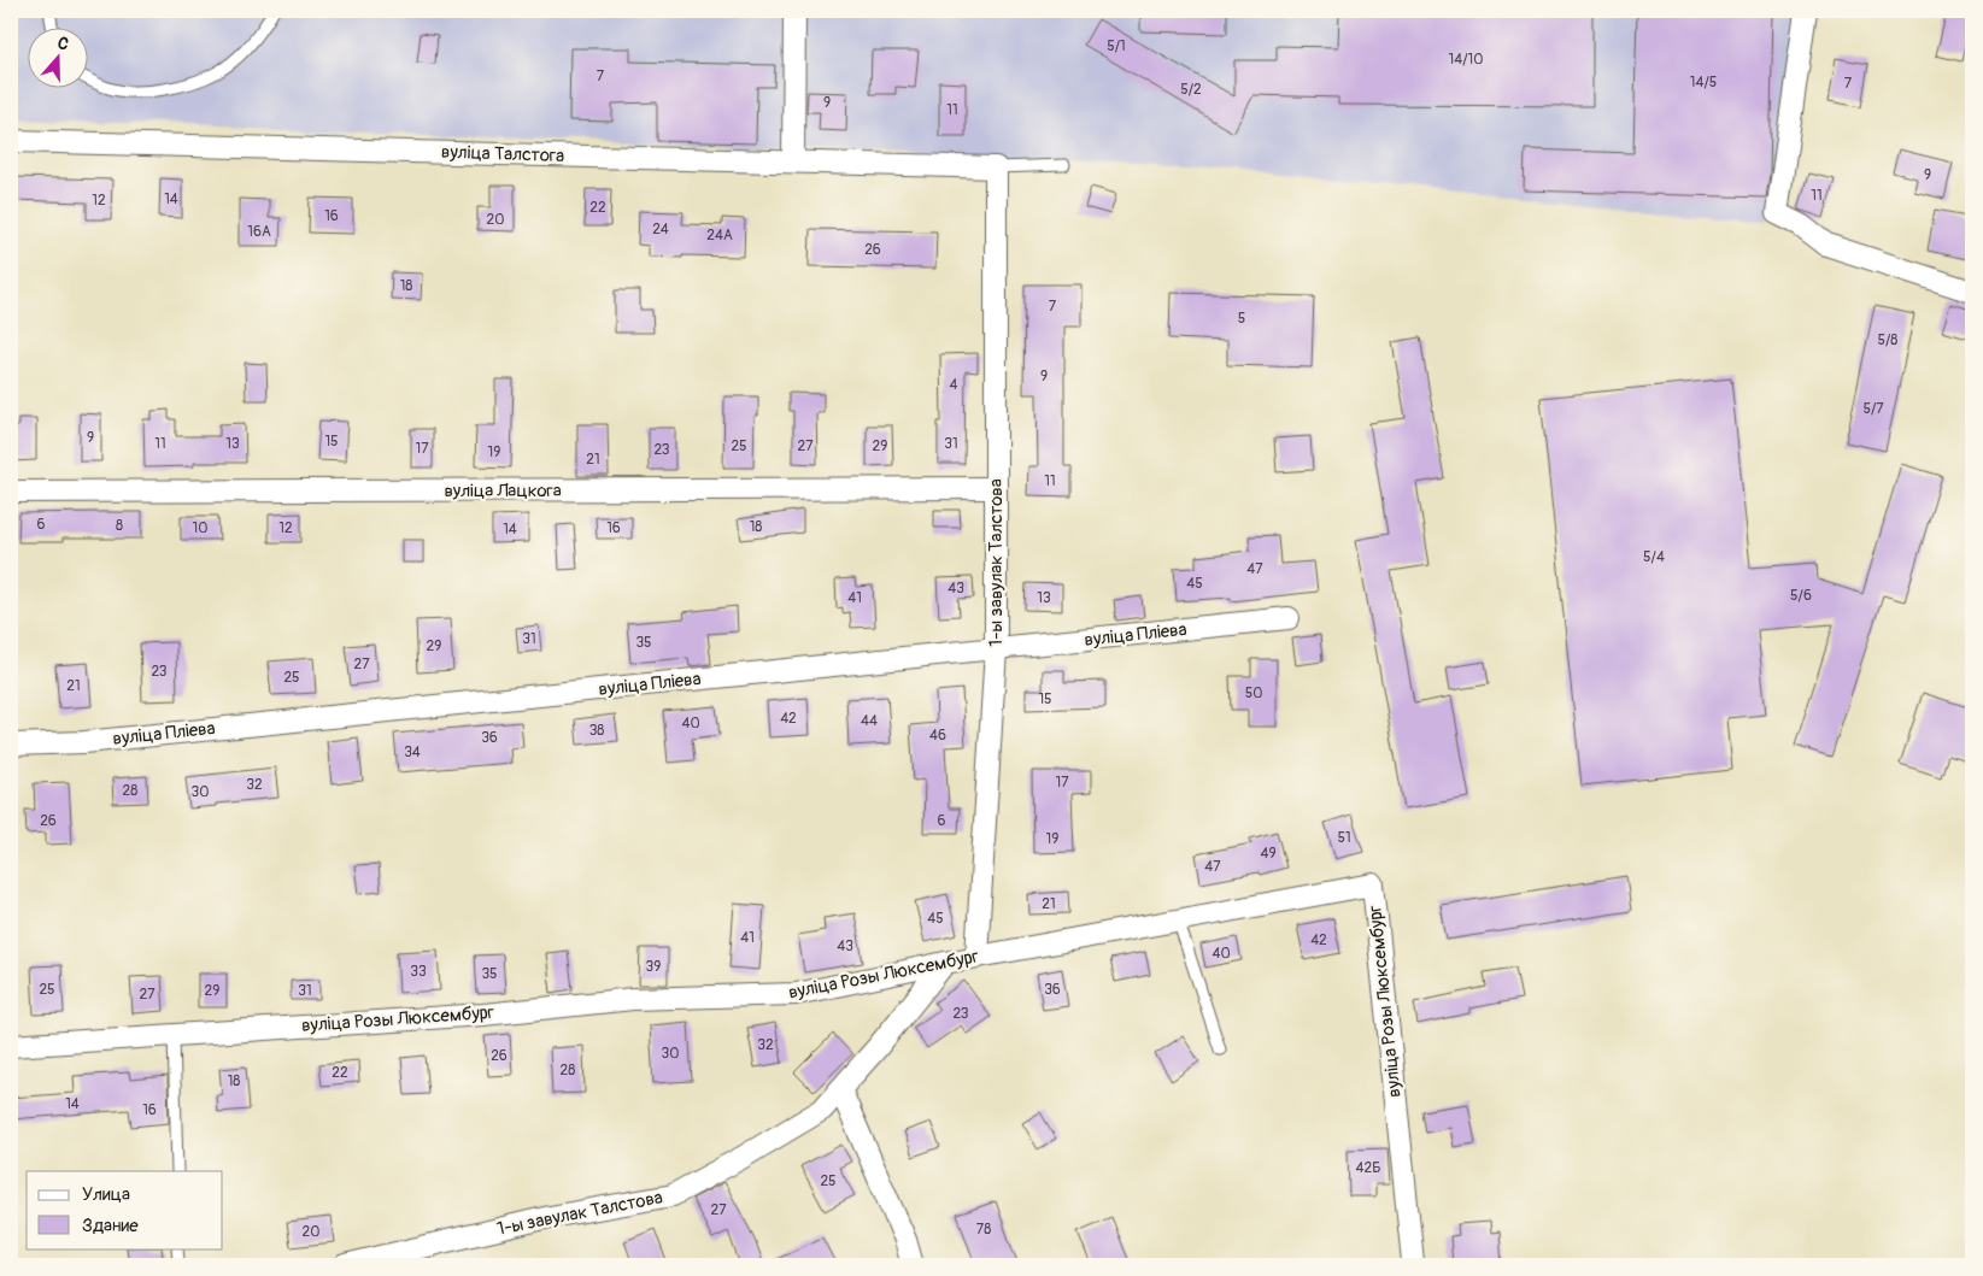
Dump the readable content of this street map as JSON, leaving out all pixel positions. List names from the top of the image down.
{
  "streets": {
    "street": [
      "вуліца Талстога",
      "вуліца Лацкога",
      "1-ы завулак Талстова",
      "вуліца Пліева",
      "вуліца Розы Люксембург"
    ]
  },
  "crossings": [
    ["вуліца Талстога", "1-ы завулак Талстова"],
    ["вуліца Лацкога", "1-ы завулак Талстова"],
    ["1-ы завулак Талстова", "вуліца Пліева"],
    ["1-ы завулак Талстова", "вуліца Розы Люксембург"]
  ],
  "house_numbers": [
    "5/1",
    "14/10",
    "7",
    "14/5",
    "7",
    "5/2",
    "9",
    "11",
    "9",
    "11",
    "14",
    "12",
    "22",
    "16",
    "20",
    "24",
    "16А",
    "24А",
    "26",
    "18",
    "7",
    "5",
    "5/8",
    "9",
    "4",
    "5/7",
    "9",
    "15",
    "11",
    "13",
    "31",
    "25",
    "27",
    "29",
    "17",
    "23",
    "19",
    "21",
    "11",
    "6",
    "8",
    "18",
    "10",
    "12",
    "16",
    "14",
    "5/4",
    "47",
    "45",
    "43",
    "5/6",
    "41",
    "13",
    "31",
    "35",
    "29",
    "27",
    "23",
    "25",
    "21",
    "50",
    "15",
    "42",
    "44",
    "40",
    "38",
    "46",
    "36",
    "34",
    "17",
    "32",
    "28",
    "30",
    "26",
    "6",
    "51",
    "19",
    "49",
    "47",
    "21",
    "45",
    "41",
    "42",
    "43",
    "40",
    "39",
    "33",
    "35",
    "25",
    "36",
    "29",
    "31",
    "27",
    "23",
    "32",
    "30",
    "26",
    "28",
    "22",
    "18",
    "14",
    "16",
    "42Б",
    "25",
    "27",
    "78",
    "20"
  ],
  "legend": ["Улица", "Здание"],
  "north": "top"
}
